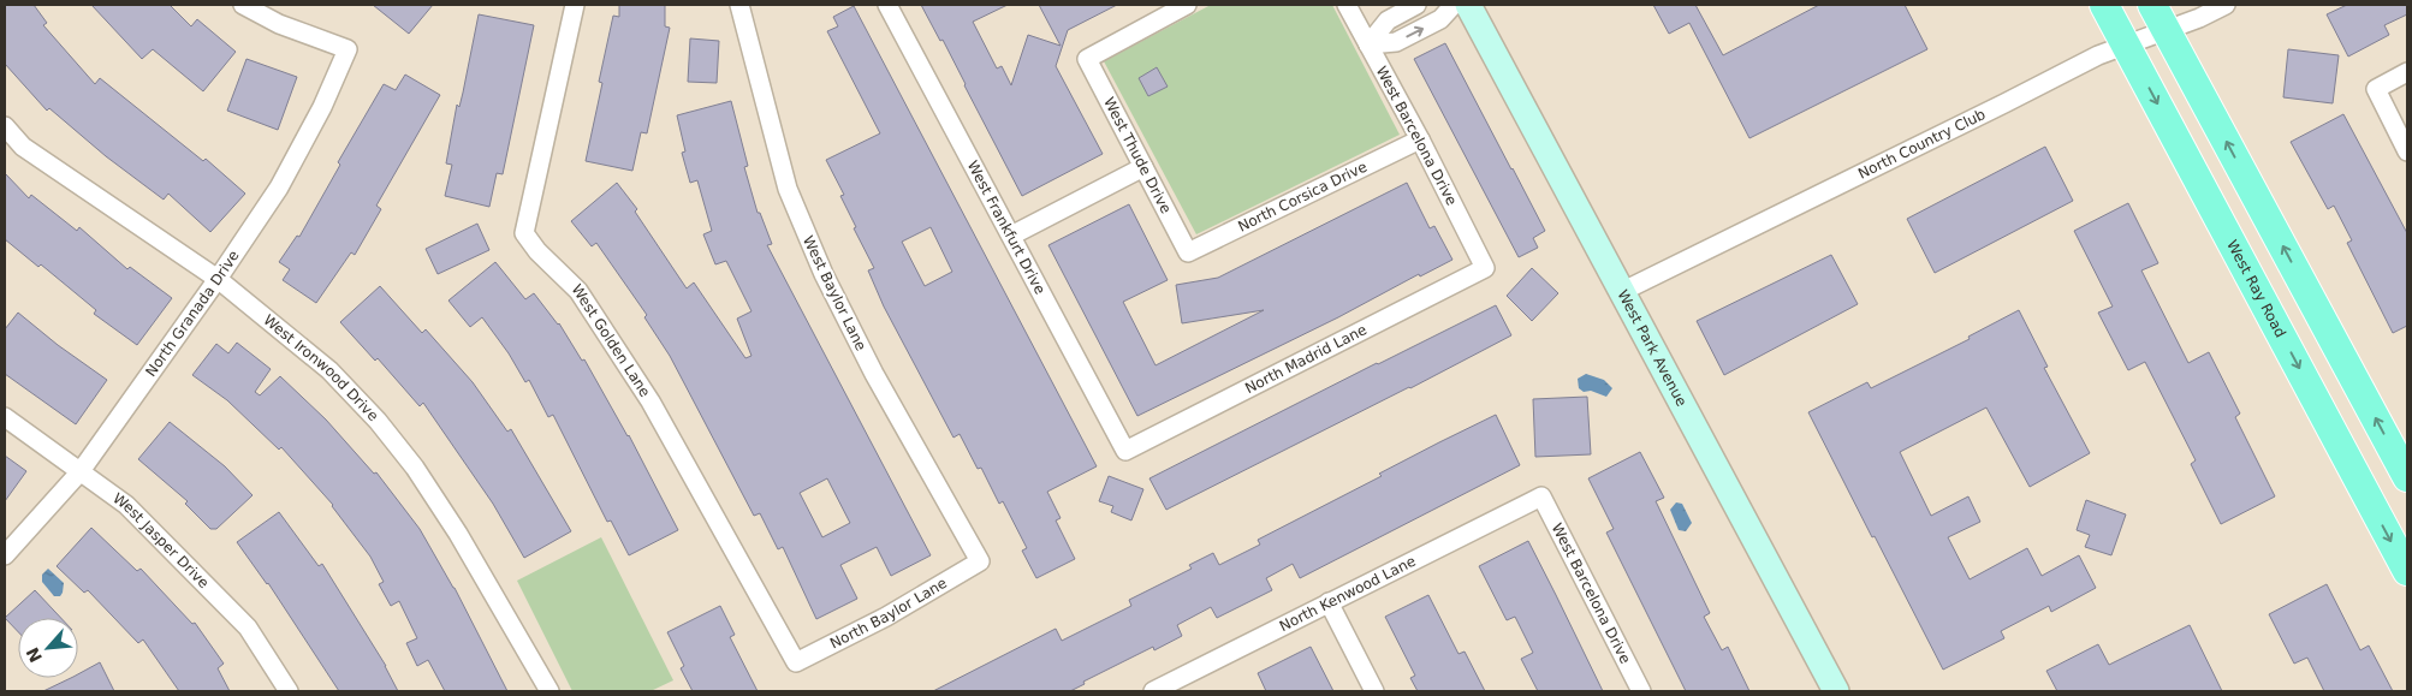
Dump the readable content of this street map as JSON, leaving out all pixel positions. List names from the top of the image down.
{
  "streets": {
    "main road": ["West Ray Road"],
    "street": [
      "West Barcelona Drive",
      "North Country Club",
      "West Thude Drive",
      "North Corsica Drive",
      "West Frankfurt Drive",
      "West Baylor Lane",
      "North Granada Drive",
      "West Golden Lane",
      "West Park Avenue",
      "North Madrid Lane",
      "West Ironwood Drive",
      "West Jasper Drive",
      "North Kenwood Lane",
      "North Baylor Lane"
    ]
  },
  "crossings": [
    ["West Barcelona Drive", "North Corsica Drive"],
    ["West Barcelona Drive", "North Madrid Lane"],
    ["West Barcelona Drive", "North Kenwood Lane"],
    ["North Country Club", "West Ray Road"],
    ["North Country Club", "West Park Avenue"],
    ["West Thude Drive", "North Corsica Drive"],
    ["West Frankfurt Drive", "North Madrid Lane"],
    ["West Baylor Lane", "North Baylor Lane"],
    ["North Granada Drive", "West Ironwood Drive"],
    ["North Granada Drive", "West Jasper Drive"],
    ["West Golden Lane", "North Baylor Lane"]
  ],
  "north": "bottom left"
}
